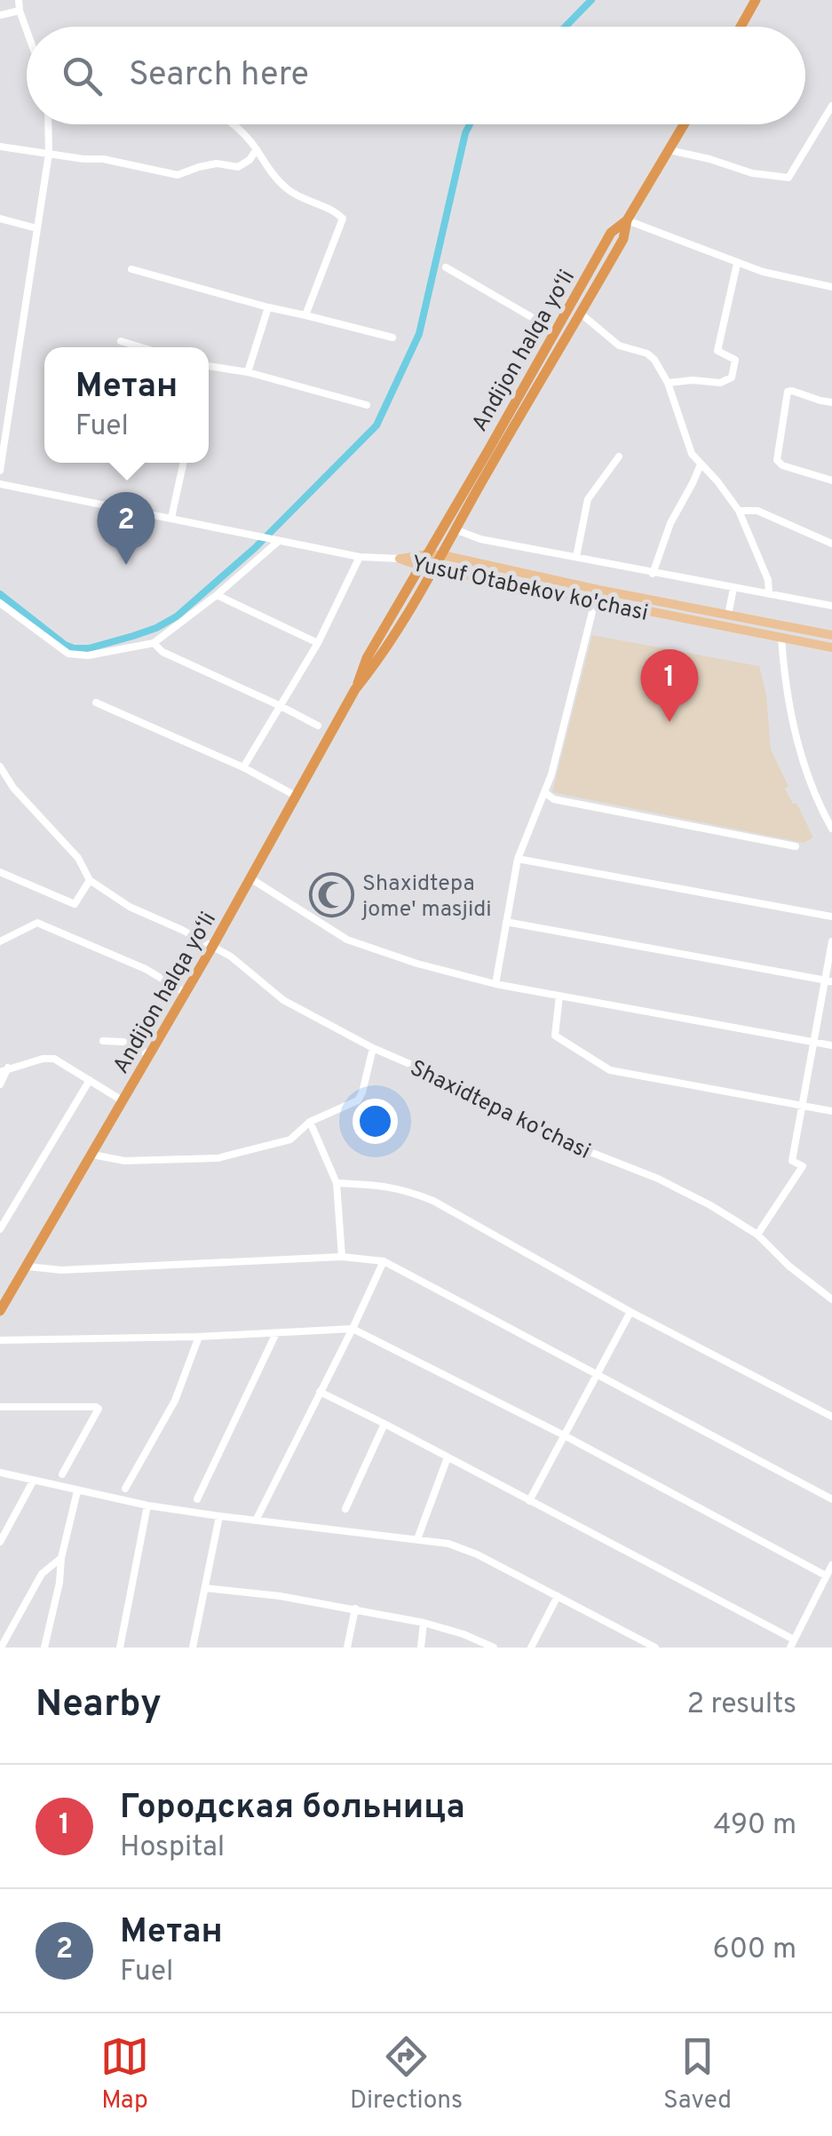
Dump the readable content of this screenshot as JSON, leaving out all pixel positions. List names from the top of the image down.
{
  "streets": {
    "highway": ["Andijon halqa yo‘li"],
    "main road": ["Yusuf Otabekov ko'chasi"],
    "street": ["Shaxidtepa ko'chasi"]
  },
  "crossings": [
    ["Andijon halqa yo‘li", "Yusuf Otabekov ko'chasi"],
    ["Andijon halqa yo‘li", "Shaxidtepa ko'chasi"]
  ],
  "places": {
    "mosque": ["Shaxidtepa jome' masjidi"]
  },
  "page": {
    "search": "Search here",
    "popup": ["Метан", "Fuel"],
    "pins": ["2", "1"],
    "heading": ["Nearby", "2 results"],
    "list": [
      {
        "mark": "1",
        "name": "Городская больница",
        "note": "Hospital",
        "value": "490 m"
      },
      {
        "mark": "2",
        "name": "Метан",
        "note": "Fuel",
        "value": "600 m"
      }
    ],
    "nav": ["Map", "Directions", "Saved"]
  }
}
